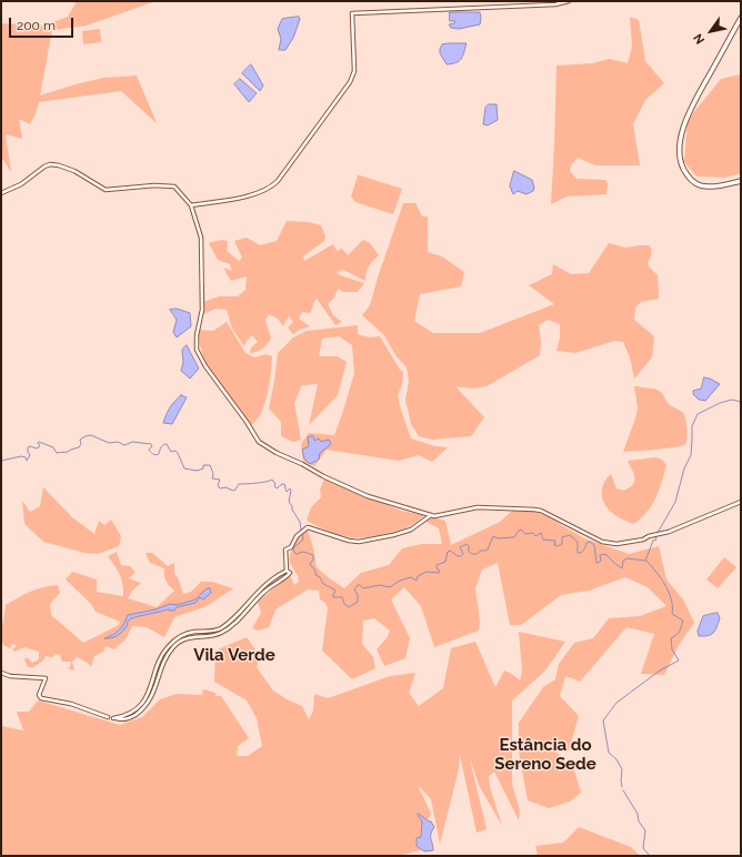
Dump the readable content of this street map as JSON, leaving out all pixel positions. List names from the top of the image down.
{
  "districts": ["Vila Verde", "Estância do Sereno Sede"],
  "scale_bar": "200 m",
  "north": "bottom left"
}
